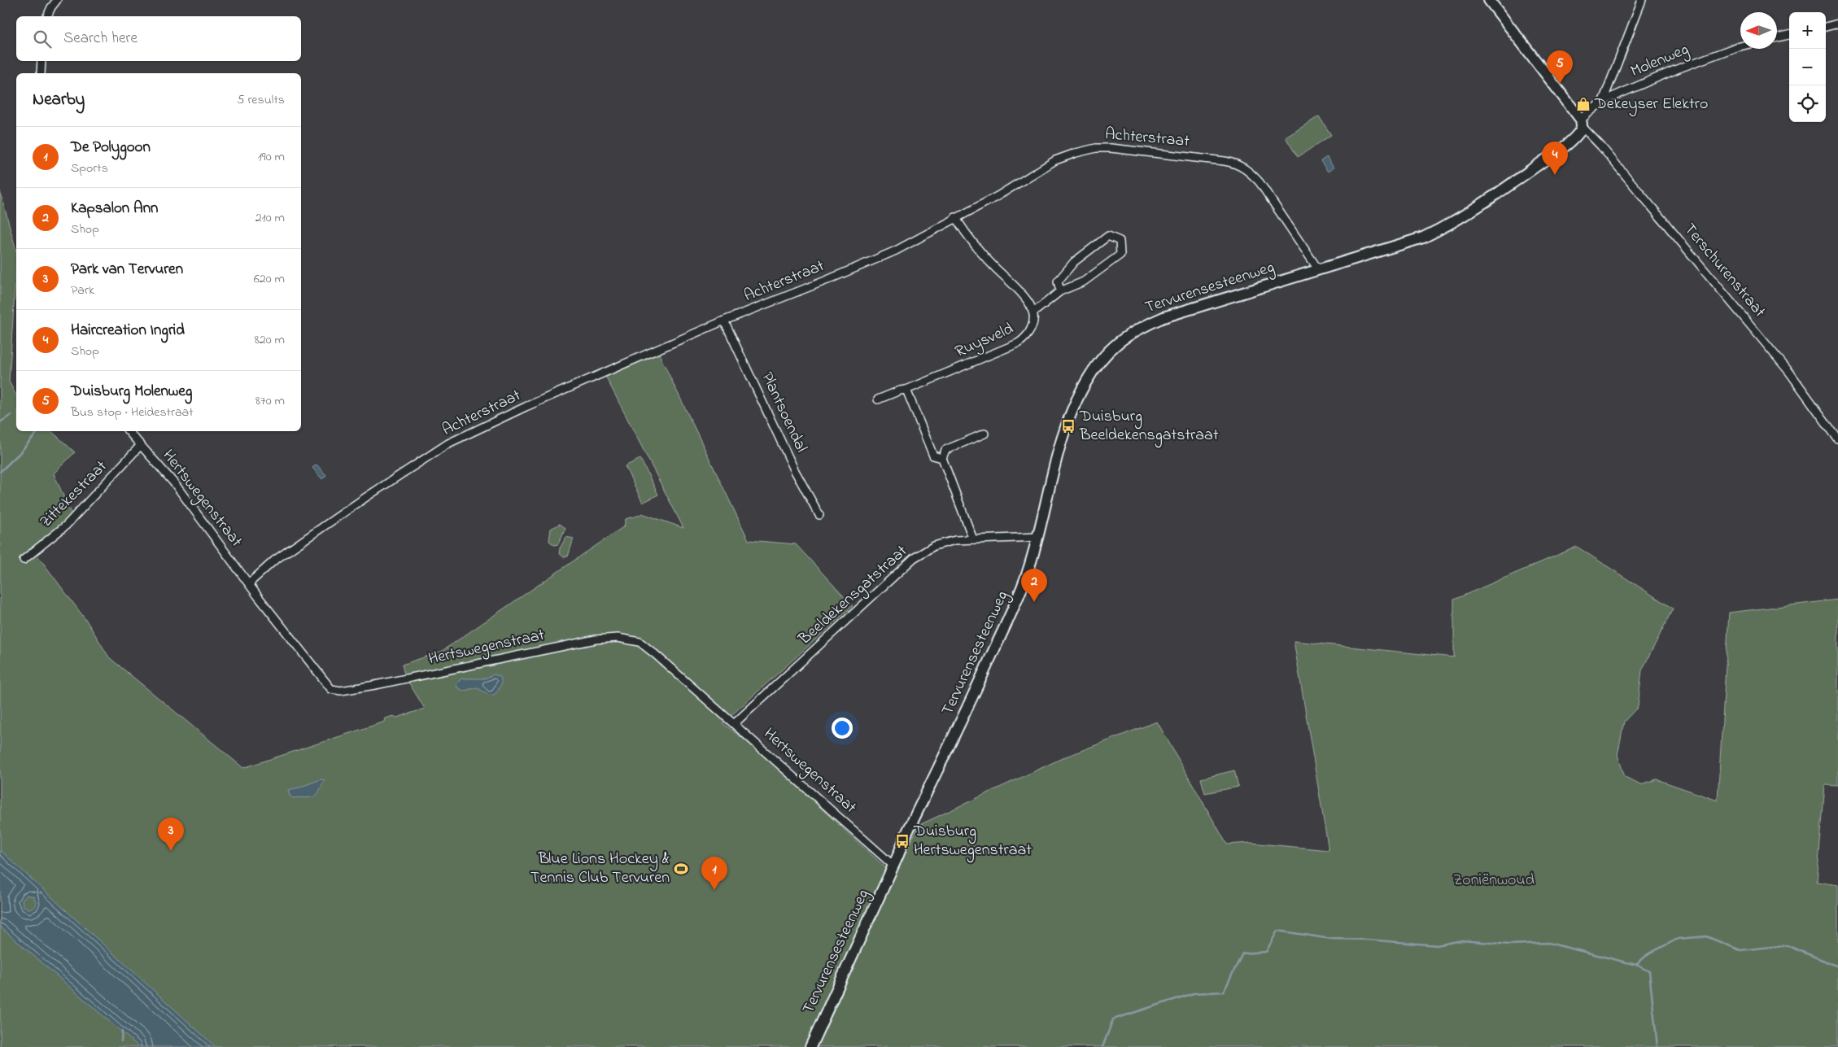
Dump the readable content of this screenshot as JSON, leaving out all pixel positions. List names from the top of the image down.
{
  "streets": {
    "street": [
      "Molenweg",
      "Achterstraat",
      "Terschurenstraat",
      "Tervurensesteenweg",
      "Ruysveld",
      "Plantsoendal",
      "Zittekestraat",
      "Hertswegenstraat",
      "Beeldekensgatstraat"
    ]
  },
  "crossings": [
    ["Molenweg", "Terschurenstraat"],
    ["Molenweg", "Tervurensesteenweg"],
    ["Achterstraat", "Tervurensesteenweg"],
    ["Achterstraat", "Plantsoendal"],
    ["Achterstraat", "Hertswegenstraat"],
    ["Terschurenstraat", "Tervurensesteenweg"],
    ["Tervurensesteenweg", "Hertswegenstraat"],
    ["Tervurensesteenweg", "Beeldekensgatstraat"],
    ["Zittekestraat", "Hertswegenstraat"],
    ["Hertswegenstraat", "Beeldekensgatstraat"]
  ],
  "parks": ["Zoniënwoud"],
  "places": {
    "shop": ["Dekeyser Elektro"],
    "bus stop": ["Duisburg Beeldekensgatstraat", "Duisburg Hertswegenstraat"],
    "sports": ["Blue Lions Hockey & Tennis Club Tervuren"]
  },
  "north": "left",
  "page": {
    "map_buttons": ["+", "−"],
    "search": "Search here",
    "pins": [
      "5",
      "4",
      "2",
      "3",
      "1"
    ],
    "heading": ["Nearby", "5 results"],
    "list": [
      {
        "mark": "1",
        "name": "De Polygoon",
        "note": "Sports",
        "value": "190 m"
      },
      {
        "mark": "2",
        "name": "Kapsalon Ann",
        "note": "Shop",
        "value": "210 m"
      },
      {
        "mark": "3",
        "name": "Park van Tervuren",
        "note": "Park",
        "value": "620 m"
      },
      {
        "mark": "4",
        "name": "Haircreation Ingrid",
        "note": "Shop",
        "value": "820 m"
      },
      {
        "mark": "5",
        "name": "Duisburg Molenweg",
        "note": "Bus stop · Heidestraat",
        "value": "870 m"
      }
    ]
  }
}
